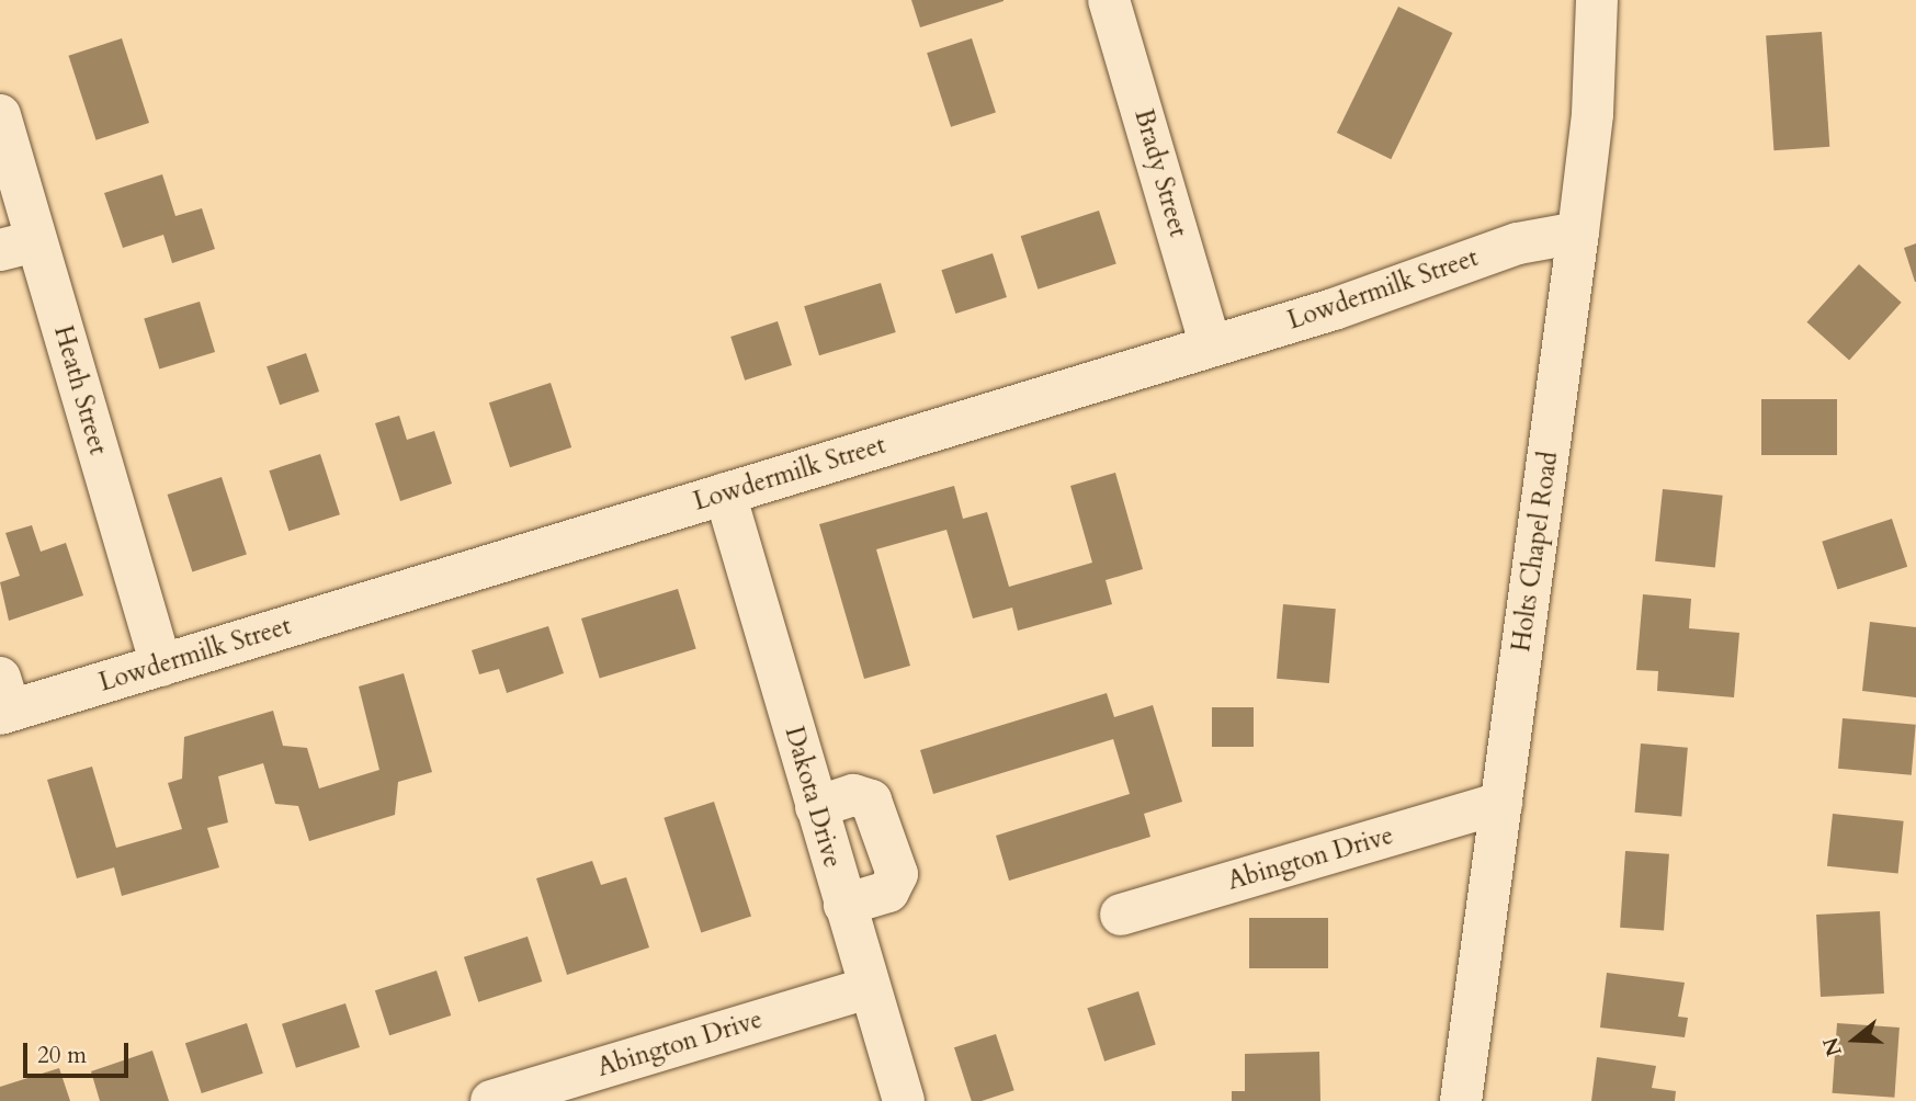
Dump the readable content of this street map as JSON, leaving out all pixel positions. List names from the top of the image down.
{
  "streets": {
    "street": [
      "Brady Street",
      "Lowdermilk Street",
      "Heath Street",
      "Holts Chapel Road",
      "Dakota Drive",
      "Abington Drive"
    ]
  },
  "crossings": [
    ["Brady Street", "Lowdermilk Street"],
    ["Lowdermilk Street", "Heath Street"],
    ["Lowdermilk Street", "Holts Chapel Road"],
    ["Lowdermilk Street", "Dakota Drive"],
    ["Holts Chapel Road", "Abington Drive"],
    ["Dakota Drive", "Abington Drive"]
  ],
  "scale_bar": "20 m",
  "north": "left"
}
